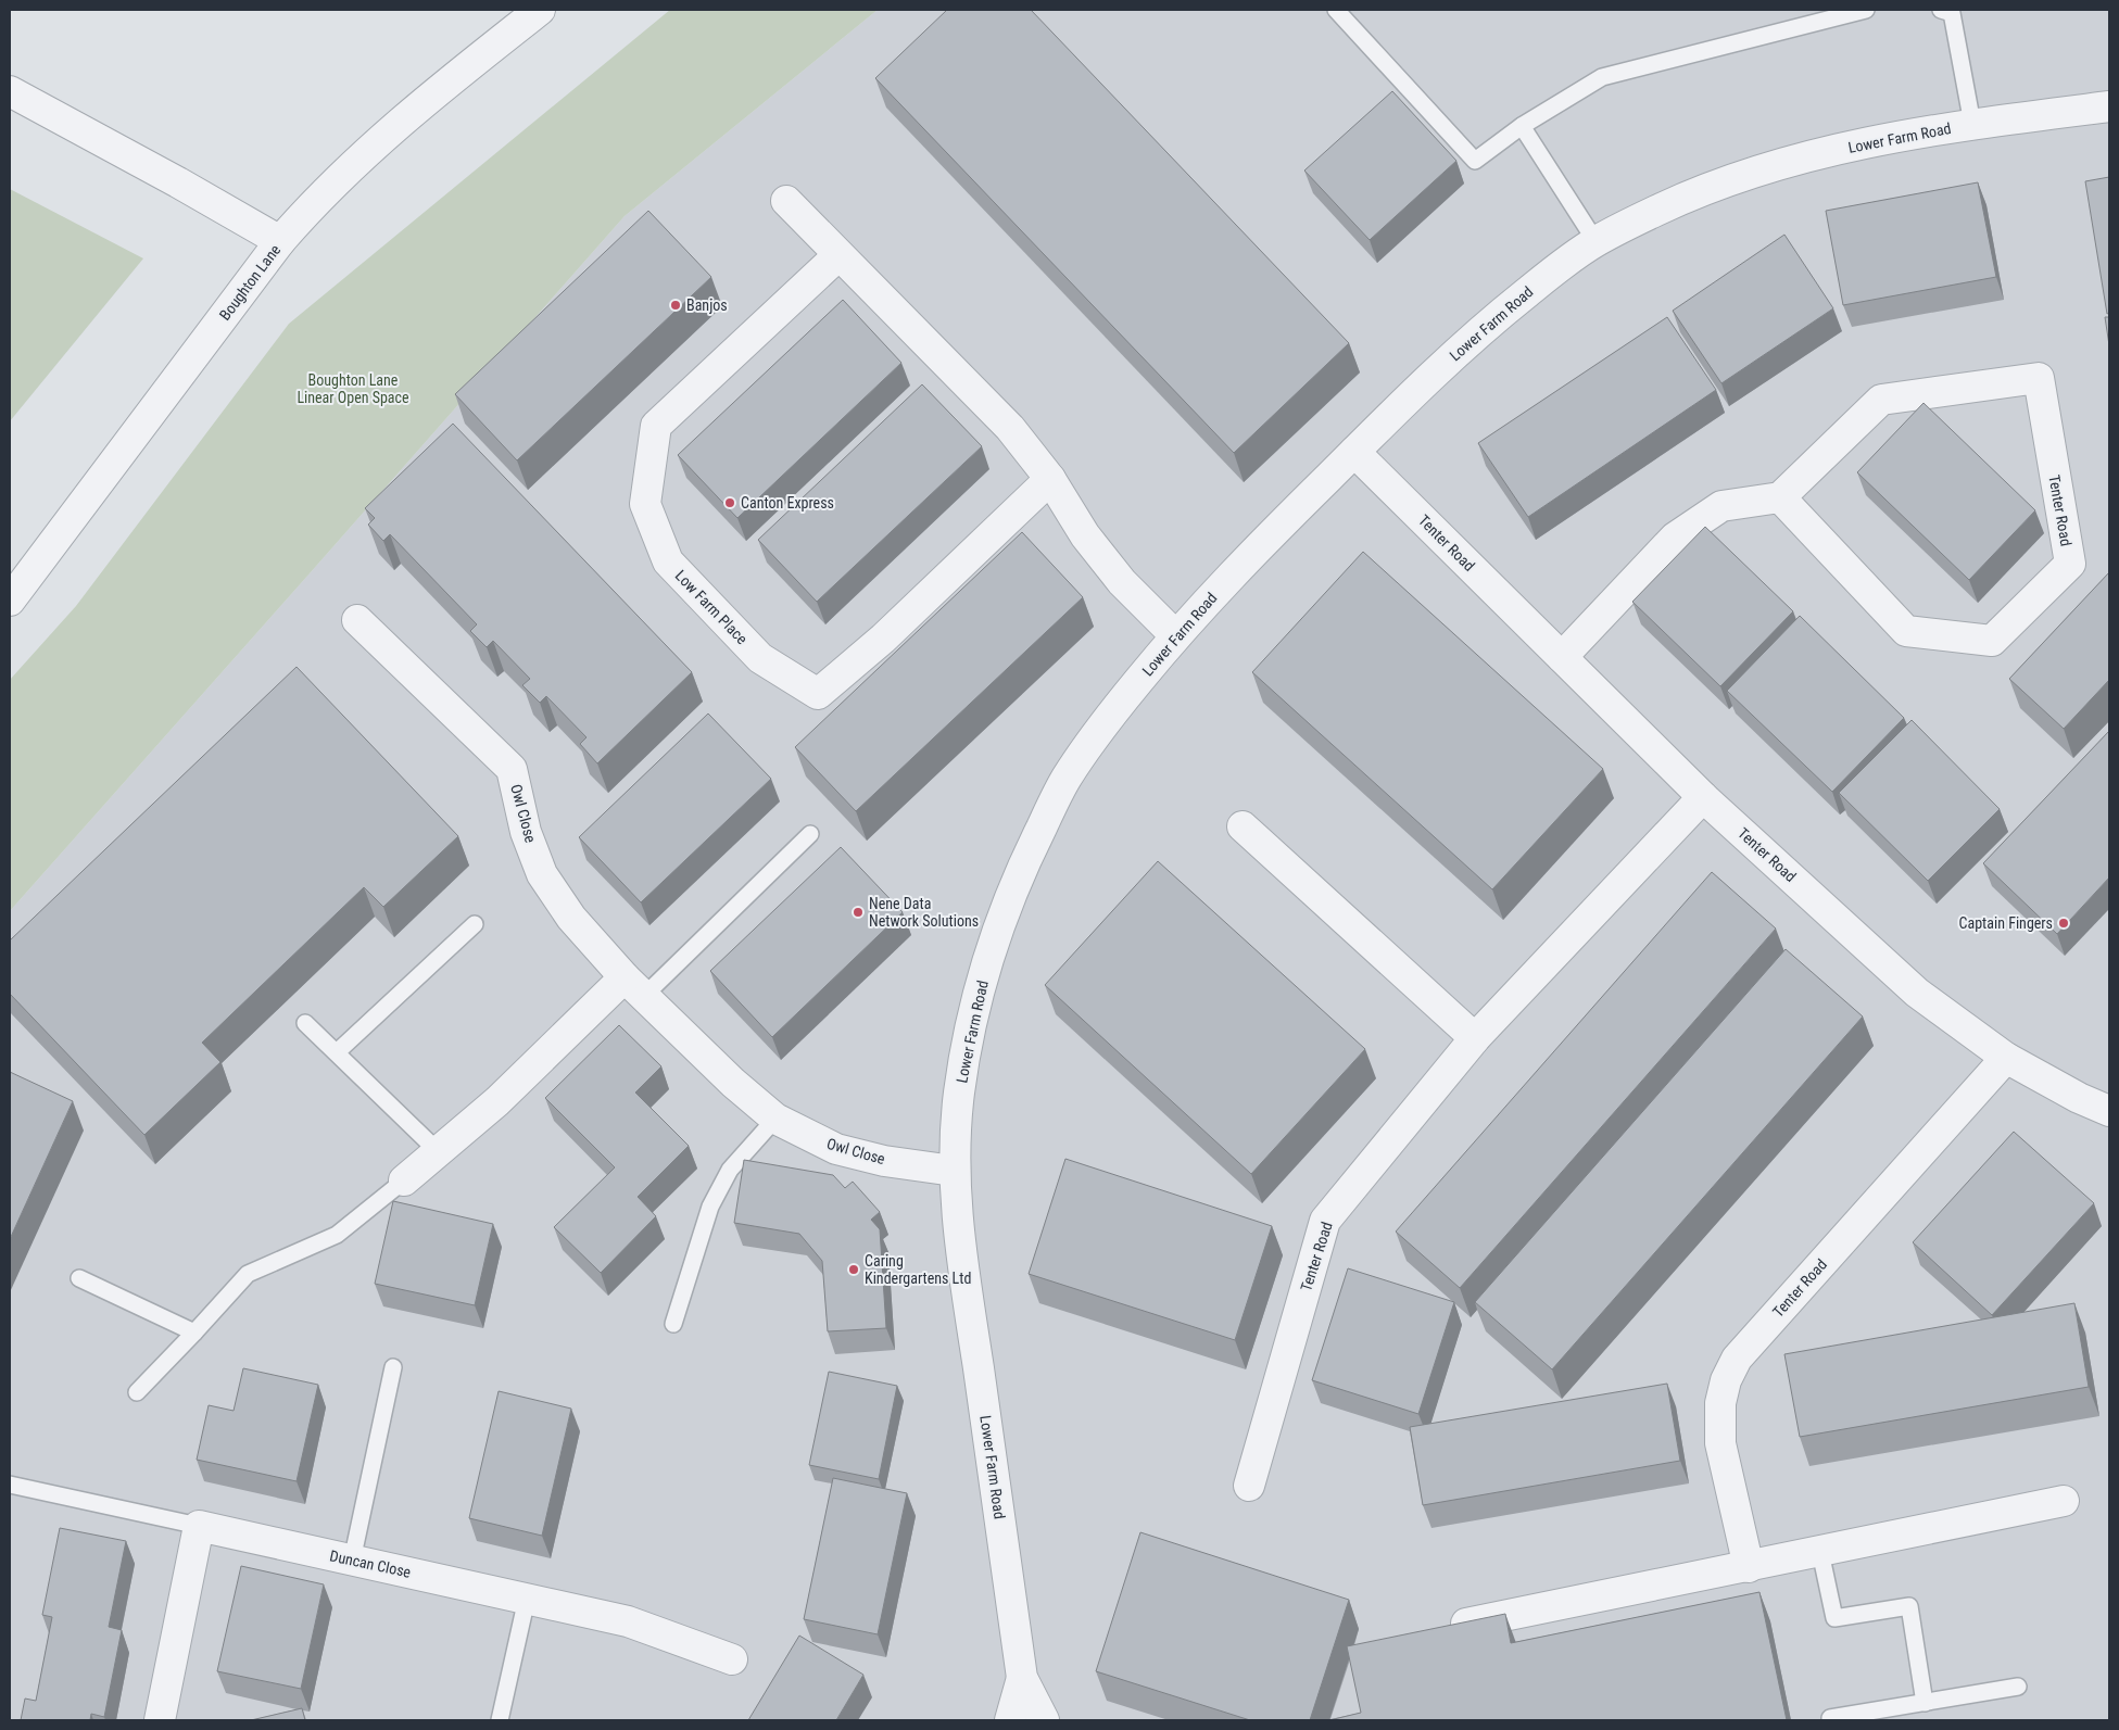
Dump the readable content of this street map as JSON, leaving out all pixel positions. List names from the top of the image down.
{
  "streets": {
    "street": [
      "Lower Farm Road",
      "Boughton Lane",
      "Tenter Road",
      "Low Farm Place",
      "Owl Close",
      "Duncan Close"
    ]
  },
  "crossings": [
    ["Lower Farm Road", "Tenter Road"],
    ["Lower Farm Road", "Owl Close"]
  ],
  "parks": ["Boughton Lane Linear Open Space"],
  "places": [
    "Banjos",
    "Canton Express",
    "Nene Data Network Solutions",
    "Captain Fingers",
    "Caring Kindergartens Ltd"
  ]
}
